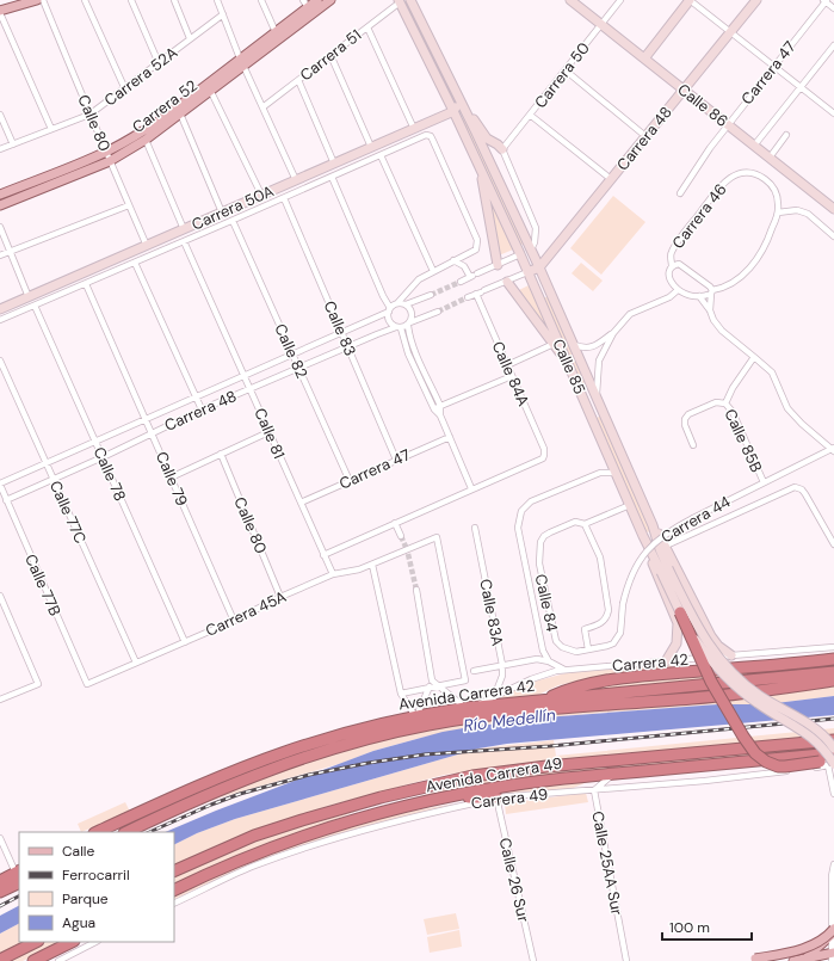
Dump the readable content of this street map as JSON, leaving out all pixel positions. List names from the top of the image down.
{
  "streets": {
    "highway": ["Avenida Carrera 42", "Avenida Carrera 49"],
    "main road": [
      "Calle 86",
      "Carrera 52",
      "Carrera 48",
      "Carrera 50A",
      "Calle 85"
    ],
    "street": [
      "Carrera 51",
      "Carrera 47",
      "Carrera 50",
      "Carrera 52A",
      "Calle 80",
      "Carrera 46",
      "Calle 83",
      "Calle 82",
      "Calle 84A",
      "Calle 81",
      "Calle 85B",
      "Calle 78",
      "Calle 79",
      "Calle 77C",
      "Carrera 44",
      "Calle 77B",
      "Calle 84",
      "Calle 83A",
      "Carrera 45A",
      "Carrera 42",
      "Carrera 49",
      "Calle 25AA Sur",
      "Calle 26 Sur"
    ]
  },
  "crossings": [
    ["Carrera 51", "Calle 85"],
    ["Carrera 47", "Calle 86"],
    ["Carrera 47", "Calle 83"],
    ["Carrera 47", "Calle 82"],
    ["Carrera 47", "Calle 81"],
    ["Carrera 50", "Calle 86"],
    ["Carrera 52A", "Calle 80"],
    ["Calle 86", "Carrera 48"],
    ["Carrera 52", "Calle 80"],
    ["Calle 80", "Carrera 50A"],
    ["Calle 80", "Carrera 45A"],
    ["Carrera 48", "Calle 83"],
    ["Carrera 48", "Calle 82"],
    ["Carrera 48", "Calle 85"],
    ["Carrera 48", "Calle 81"],
    ["Carrera 48", "Calle 78"],
    ["Carrera 48", "Calle 79"],
    ["Carrera 48", "Calle 77C"],
    ["Carrera 48", "Calle 77B"],
    ["Carrera 50A", "Calle 85"],
    ["Calle 85", "Carrera 44"],
    ["Calle 85", "Carrera 49"],
    ["Calle 81", "Carrera 45A"],
    ["Calle 85B", "Carrera 44"],
    ["Calle 78", "Carrera 45A"],
    ["Calle 79", "Carrera 45A"],
    ["Calle 77C", "Carrera 45A"],
    ["Carrera 44", "Calle 84"],
    ["Calle 77B", "Carrera 45A"],
    ["Calle 83A", "Carrera 42"],
    ["Carrera 42", "Avenida Carrera 42"],
    ["Avenida Carrera 49", "Calle 25AA Sur"],
    ["Carrera 49", "Calle 25AA Sur"],
    ["Carrera 49", "Calle 26 Sur"]
  ],
  "water": ["Río Medellín"],
  "legend": [
    "Calle",
    "Ferrocarril",
    "Parque",
    "Agua"
  ],
  "scale_bar": "100 m"
}
